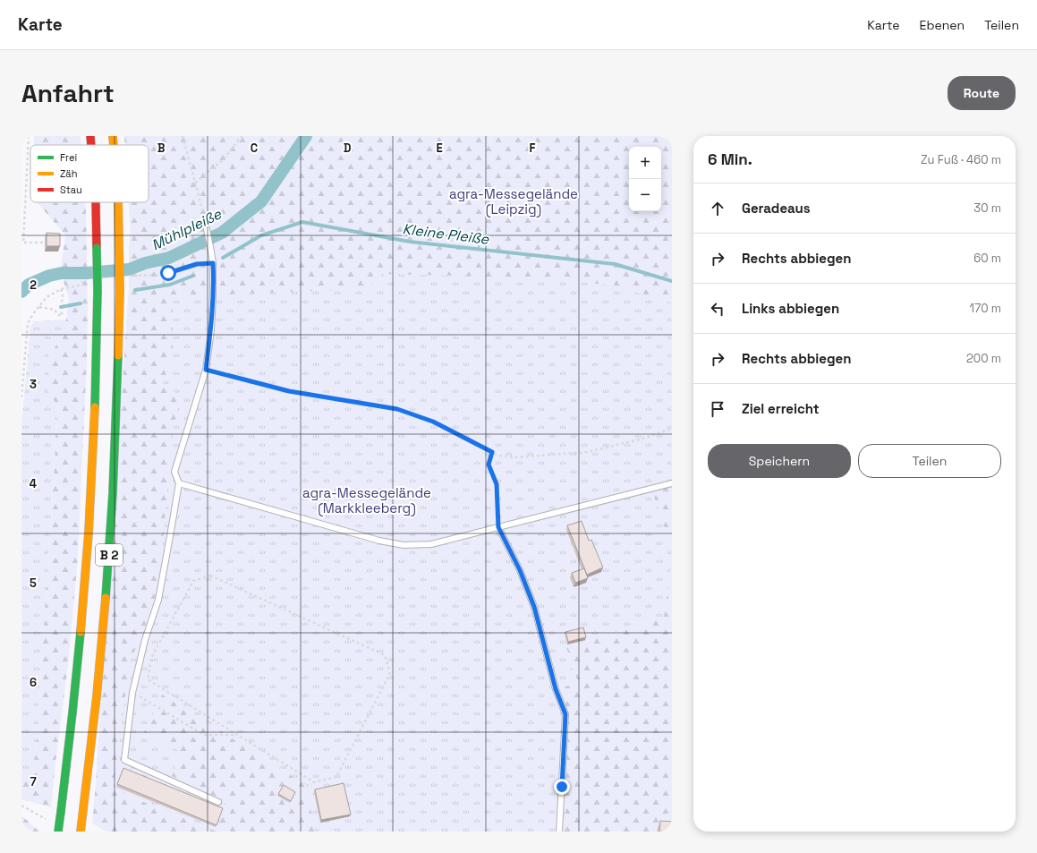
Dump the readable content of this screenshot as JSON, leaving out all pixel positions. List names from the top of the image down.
{
  "streets": {
    "highway": ["B 2"]
  },
  "water": ["Mühlpleiße", "Kleine Pleiße"],
  "parks": ["agra-Messegelände (Leipzig)", "agra-Messegelände (Markkleeberg)"],
  "legend": ["Frei", "Zäh", "Stau"],
  "page": {
    "header": "Karte",
    "nav": ["Karte", "Ebenen", "Teilen"],
    "buttons": [
      "Route",
      ["Speichern", "Teilen"]
    ],
    "title": "Anfahrt",
    "heading": ["6 Min.", "Zu Fuß · 460 m"],
    "map_buttons": ["+", "−"],
    "list": [
      ["Geradeaus", "30 m"],
      ["Rechts abbiegen", "60 m"],
      ["Links abbiegen", "170 m"],
      ["Rechts abbiegen", "200 m"],
      "Ziel erreicht"
    ]
  },
  "grid": {
    "columns": [
      "B",
      "C",
      "D",
      "E",
      "F"
    ],
    "rows": [
      "2",
      "3",
      "4",
      "5",
      "6",
      "7"
    ]
  }
}
